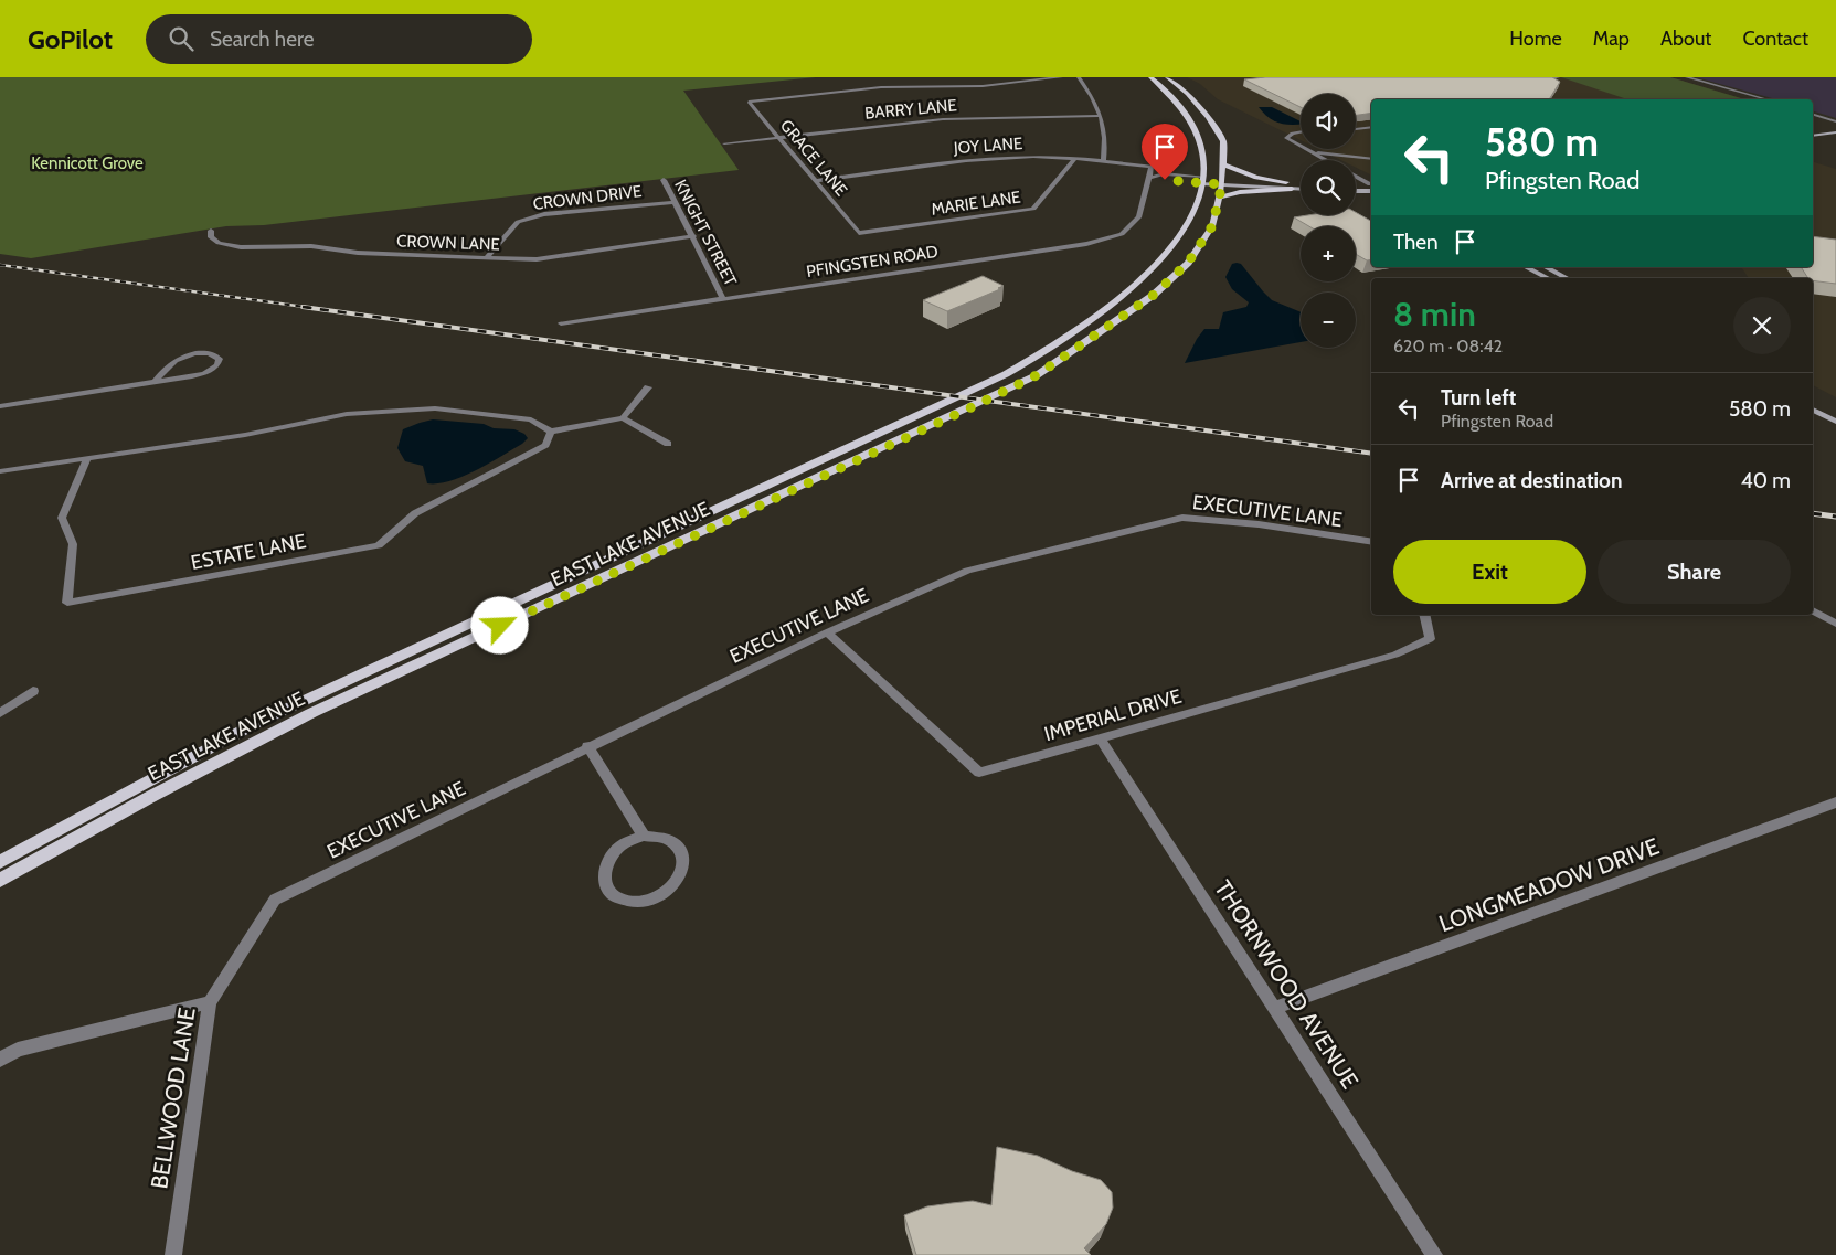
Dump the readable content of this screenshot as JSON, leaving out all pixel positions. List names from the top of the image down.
{
  "streets": {
    "main road": ["EAST LAKE AVENUE"],
    "street": [
      "BARRY LANE",
      "JOY LANE",
      "GRACE LANE",
      "CROWN DRIVE",
      "MARIE LANE",
      "KNIGHT STREET",
      "CROWN LANE",
      "PFINGSTEN ROAD",
      "EXECUTIVE LANE",
      "ESTATE LANE",
      "IMPERIAL DRIVE",
      "LONGMEADOW DRIVE",
      "THORNWOOD AVENUE",
      "BELLWOOD LANE"
    ]
  },
  "crossings": [
    ["BARRY LANE", "GRACE LANE"],
    ["JOY LANE", "GRACE LANE"],
    ["JOY LANE", "MARIE LANE"],
    ["JOY LANE", "PFINGSTEN ROAD"],
    ["GRACE LANE", "MARIE LANE"],
    ["CROWN DRIVE", "KNIGHT STREET"],
    ["CROWN DRIVE", "CROWN LANE"],
    ["KNIGHT STREET", "CROWN LANE"],
    ["KNIGHT STREET", "PFINGSTEN ROAD"],
    ["EXECUTIVE LANE", "IMPERIAL DRIVE"],
    ["EXECUTIVE LANE", "BELLWOOD LANE"],
    ["IMPERIAL DRIVE", "THORNWOOD AVENUE"],
    ["LONGMEADOW DRIVE", "THORNWOOD AVENUE"]
  ],
  "parks": ["Kennicott Grove"],
  "page": {
    "header": "GoPilot",
    "search": "Search here",
    "nav": [
      "Home",
      "Map",
      "About",
      "Contact"
    ],
    "map_buttons": ["+", "−"],
    "turn": ["580 m", "Pfingsten Road"],
    "then": "Then",
    "heading": ["8 min", "620 m · 08:42"],
    "list": [
      {
        "name": "Turn left",
        "note": "Pfingsten Road",
        "value": "580 m"
      },
      {
        "name": "Arrive at destination",
        "value": "40 m"
      }
    ],
    "buttons": ["Exit", "Share"]
  }
}
